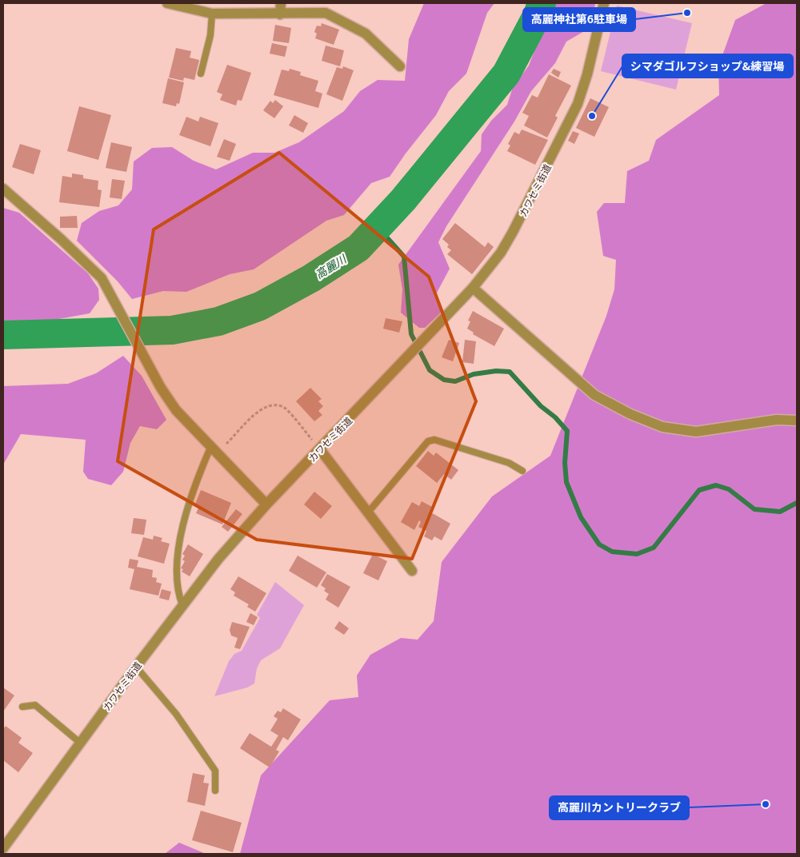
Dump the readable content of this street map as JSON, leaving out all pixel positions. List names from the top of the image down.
{
  "streets": {
    "street": ["カワセミ街道"]
  },
  "water": ["高麗川"],
  "places": ["高麗神社第6駐車場", "シマダゴルフショップ&練習場", "高麗川カントリークラブ"]
}
